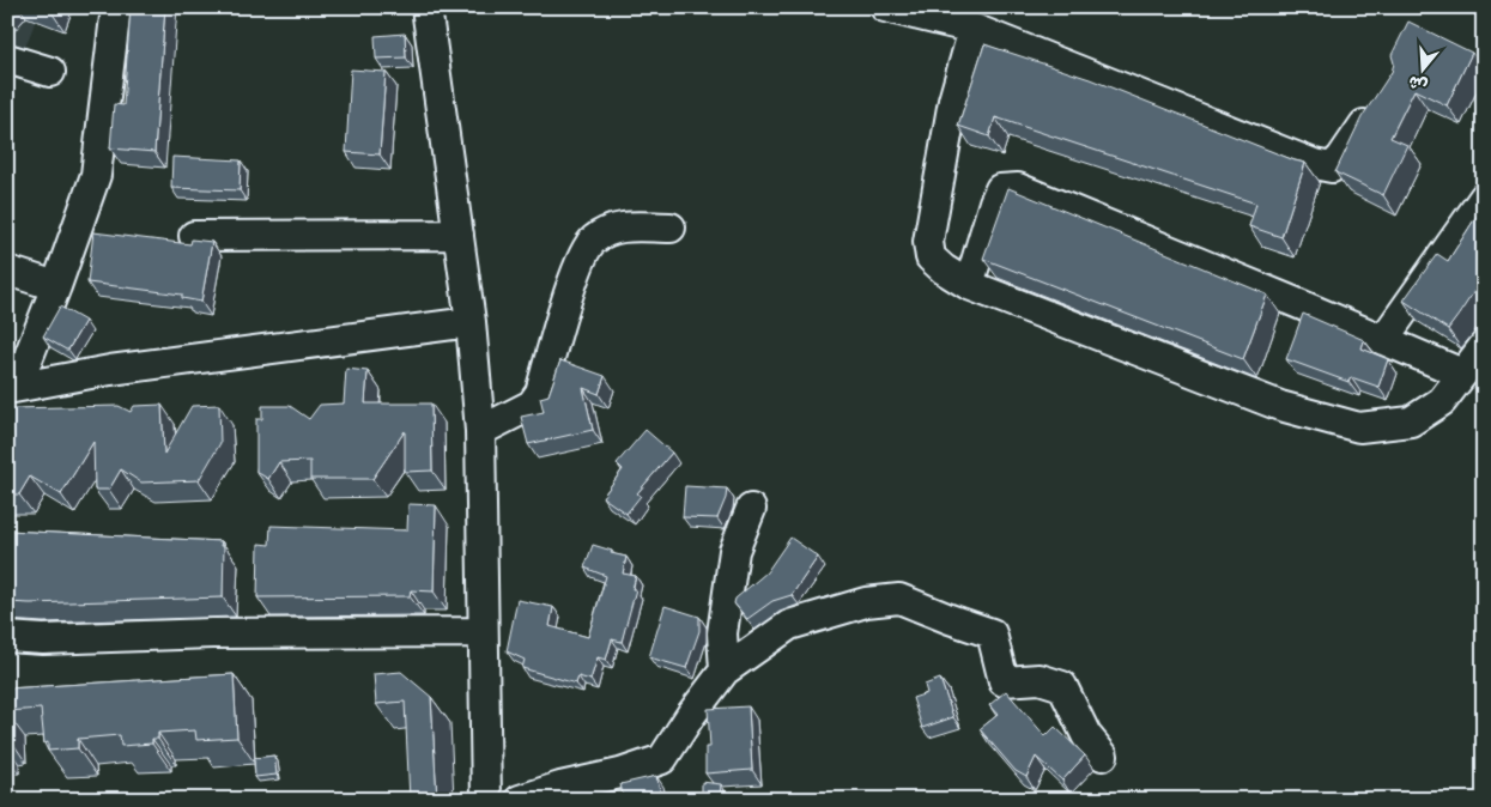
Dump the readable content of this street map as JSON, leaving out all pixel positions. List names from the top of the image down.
{
  "north": "bottom"
}
